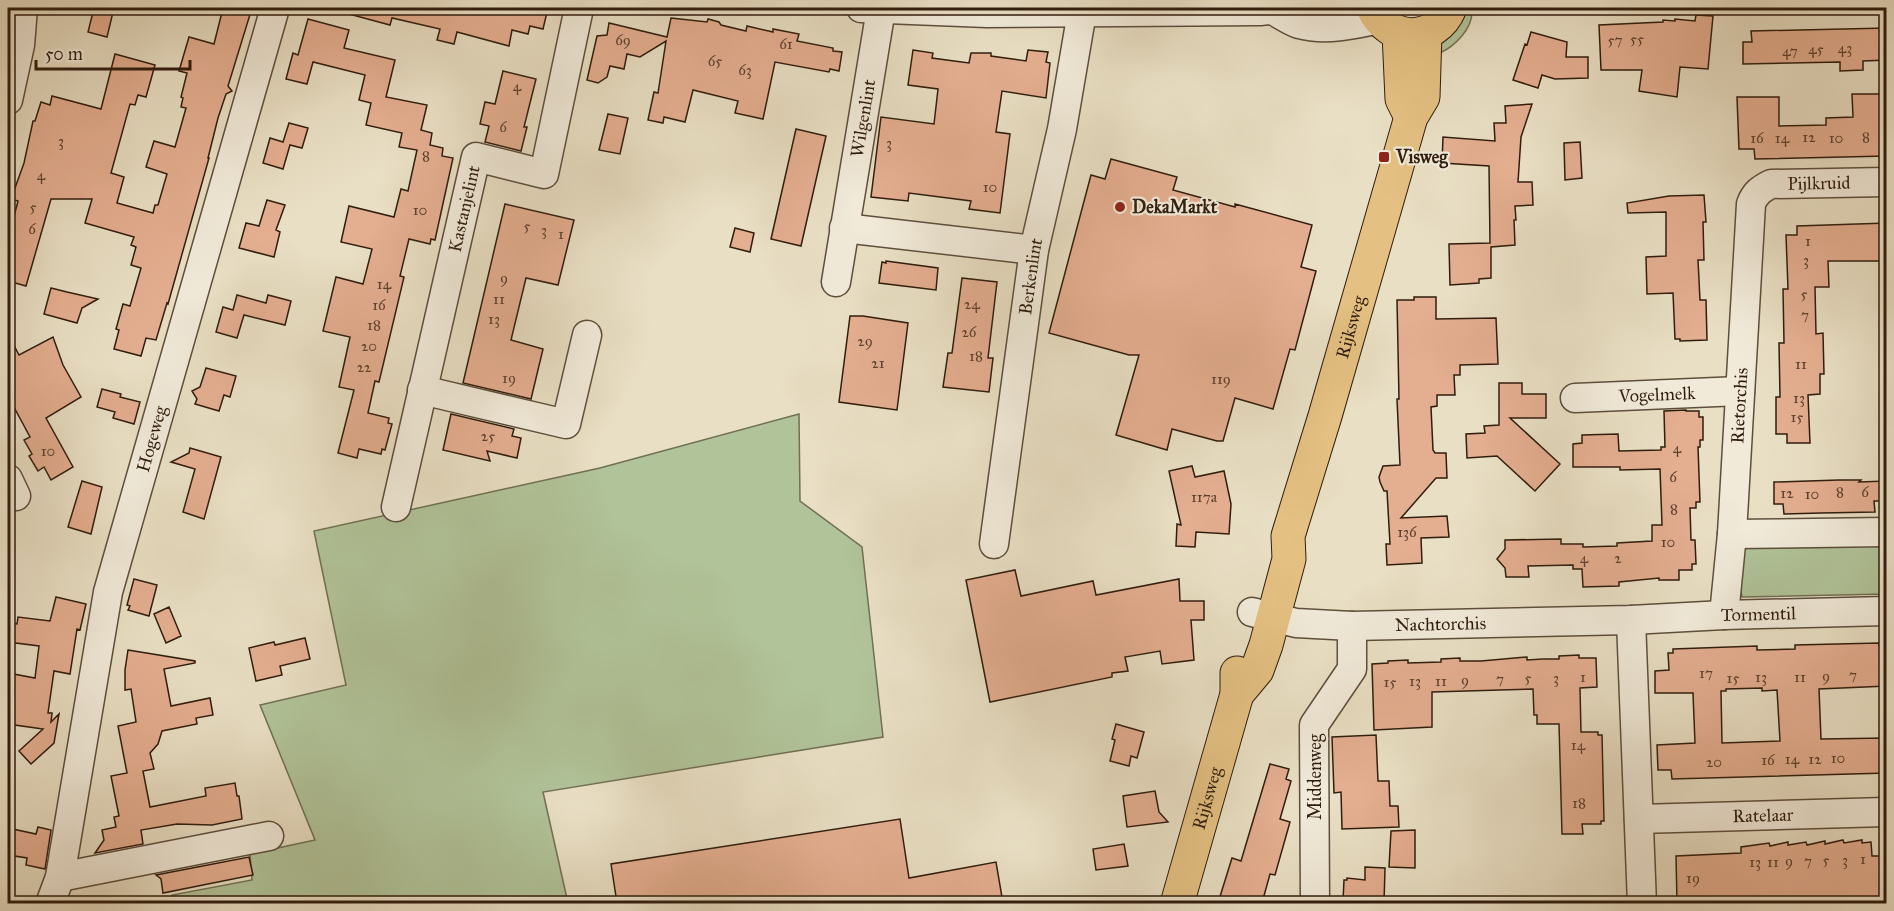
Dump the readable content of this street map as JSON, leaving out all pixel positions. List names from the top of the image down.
{
  "streets": {
    "main road": ["Rijksweg"],
    "street": [
      "Wilgenlint",
      "Pijlkruid",
      "Kastanjelint",
      "Berkenlint",
      "Vogelmelk",
      "Rietorchis",
      "Hogeweg",
      "Tormentil",
      "Nachtorchis",
      "Middenweg",
      "Ratelaar"
    ]
  },
  "crossings": [
    ["Pijlkruid", "Rietorchis"],
    ["Rijksweg", "Nachtorchis"],
    ["Vogelmelk", "Rietorchis"],
    ["Rietorchis", "Tormentil"],
    ["Tormentil", "Nachtorchis"],
    ["Nachtorchis", "Middenweg"]
  ],
  "places": {
    "transit": ["Visweg"],
    "other": ["DekaMarkt"]
  },
  "house_numbers": [
    "55",
    "69",
    "57",
    "61",
    "43",
    "45",
    "47",
    "65",
    "63",
    "4",
    "6",
    "12",
    "8",
    "16",
    "14",
    "10",
    "3",
    "3",
    "8",
    "4",
    "10",
    "5",
    "10",
    "5",
    "6",
    "3",
    "1",
    "1",
    "3",
    "9",
    "14",
    "5",
    "11",
    "24",
    "16",
    "7",
    "13",
    "18",
    "26",
    "29",
    "20",
    "18",
    "21",
    "11",
    "22",
    "19",
    "119",
    "13",
    "15",
    "25",
    "4",
    "10",
    "6",
    "8",
    "6",
    "12",
    "10",
    "117a",
    "8",
    "136",
    "10",
    "4",
    "2",
    "17",
    "7",
    "9",
    "1",
    "13",
    "11",
    "5",
    "3",
    "15",
    "7",
    "9",
    "13",
    "11",
    "15",
    "14",
    "10",
    "14",
    "12",
    "16",
    "20",
    "18",
    "1",
    "5",
    "3",
    "9",
    "7",
    "13",
    "11",
    "19"
  ],
  "scale_bar": "50 m"
}
